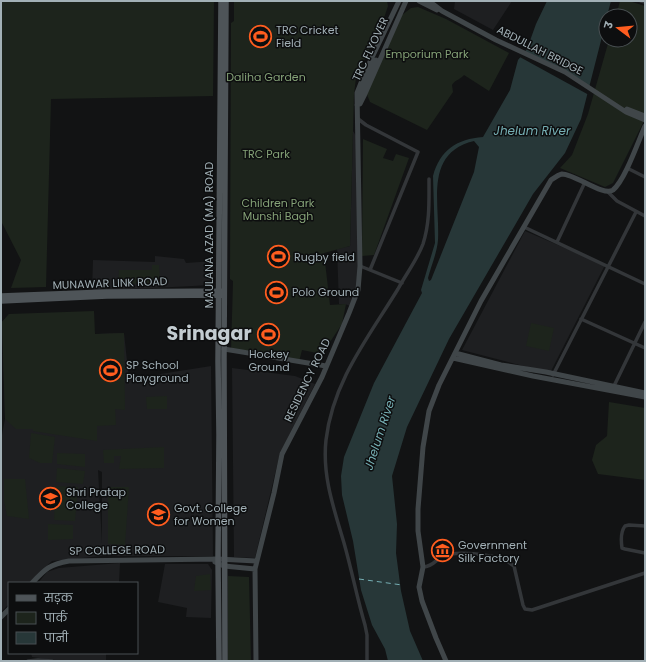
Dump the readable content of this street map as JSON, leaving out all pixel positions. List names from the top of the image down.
{
  "streets": {
    "main road": [
      "TRC FLYOVER",
      "ABDULLAH BRIDGE",
      "MAULANA AZAD (MA) ROAD",
      "MUNAWAR LINK ROAD",
      "RESIDENCY ROAD",
      "SP COLLEGE ROAD"
    ]
  },
  "crossings": [
    ["TRC FLYOVER", "RESIDENCY ROAD"],
    ["MAULANA AZAD (MA) ROAD", "MUNAWAR LINK ROAD"],
    ["MAULANA AZAD (MA) ROAD", "SP COLLEGE ROAD"]
  ],
  "districts": ["Srinagar"],
  "water": ["Jhelum River"],
  "parks": [
    "Emporium Park",
    "Daliha Garden",
    "TRC Park",
    "Children Park Munshi Bagh"
  ],
  "places": {
    "sports": [
      "TRC Cricket Field",
      "Rugby field",
      "Polo Ground",
      "Hockey Ground",
      "SP School Playground"
    ],
    "school or university": ["Shri Pratap College", "Govt. College for Women"],
    "museum": ["Government Silk Factory"]
  },
  "legend": ["सड़क", "पार्क", "पानी"],
  "north": "left"
}
